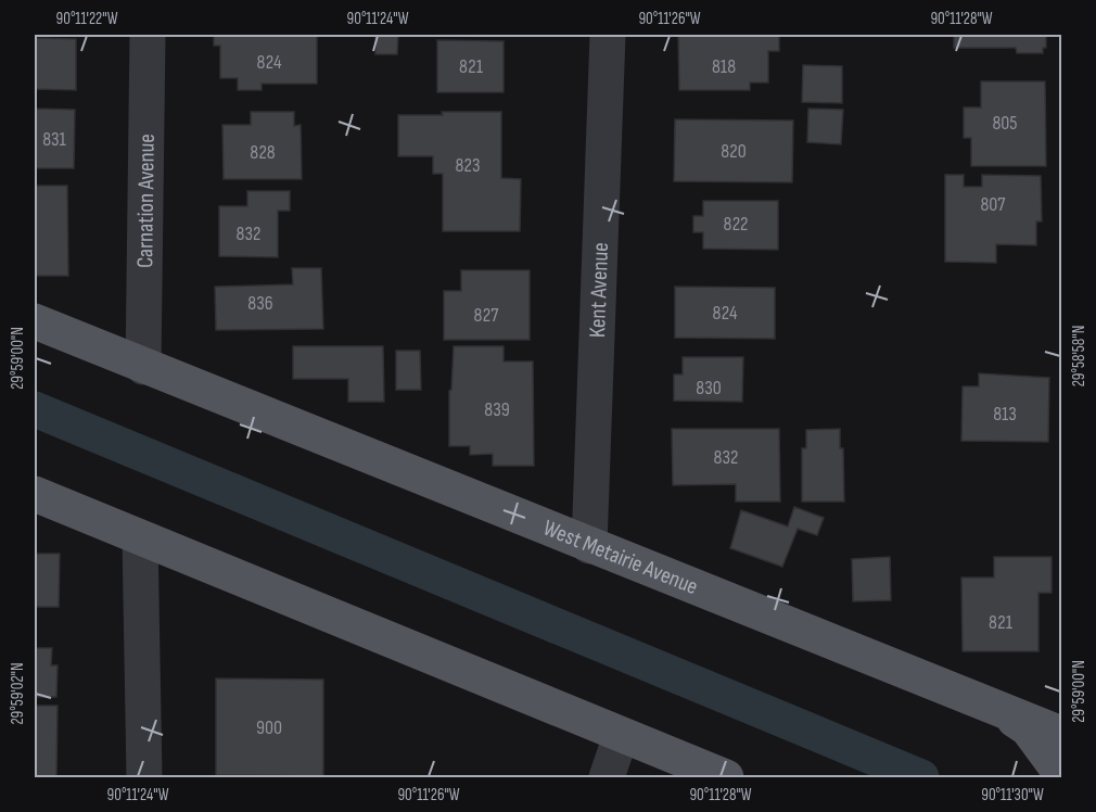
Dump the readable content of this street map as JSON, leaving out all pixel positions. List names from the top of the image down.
{
  "streets": {
    "main road": ["West Metairie Avenue"],
    "street": ["Carnation Avenue", "Kent Avenue"]
  },
  "crossings": [
    ["Carnation Avenue", "West Metairie Avenue"],
    ["Kent Avenue", "West Metairie Avenue"]
  ],
  "house_numbers": [
    "824",
    "821",
    "818",
    "805",
    "831",
    "820",
    "828",
    "823",
    "807",
    "822",
    "832",
    "836",
    "824",
    "827",
    "830",
    "839",
    "813",
    "832",
    "821",
    "900"
  ],
  "coordinates": [
    "90°11'22\"W",
    "90°11'24\"W",
    "90°11'26\"W",
    "90°11'28\"W",
    "29°58'58\"N",
    "29°59'00\"N",
    "29°59'02\"N",
    "90°11'30\"W"
  ]
}
